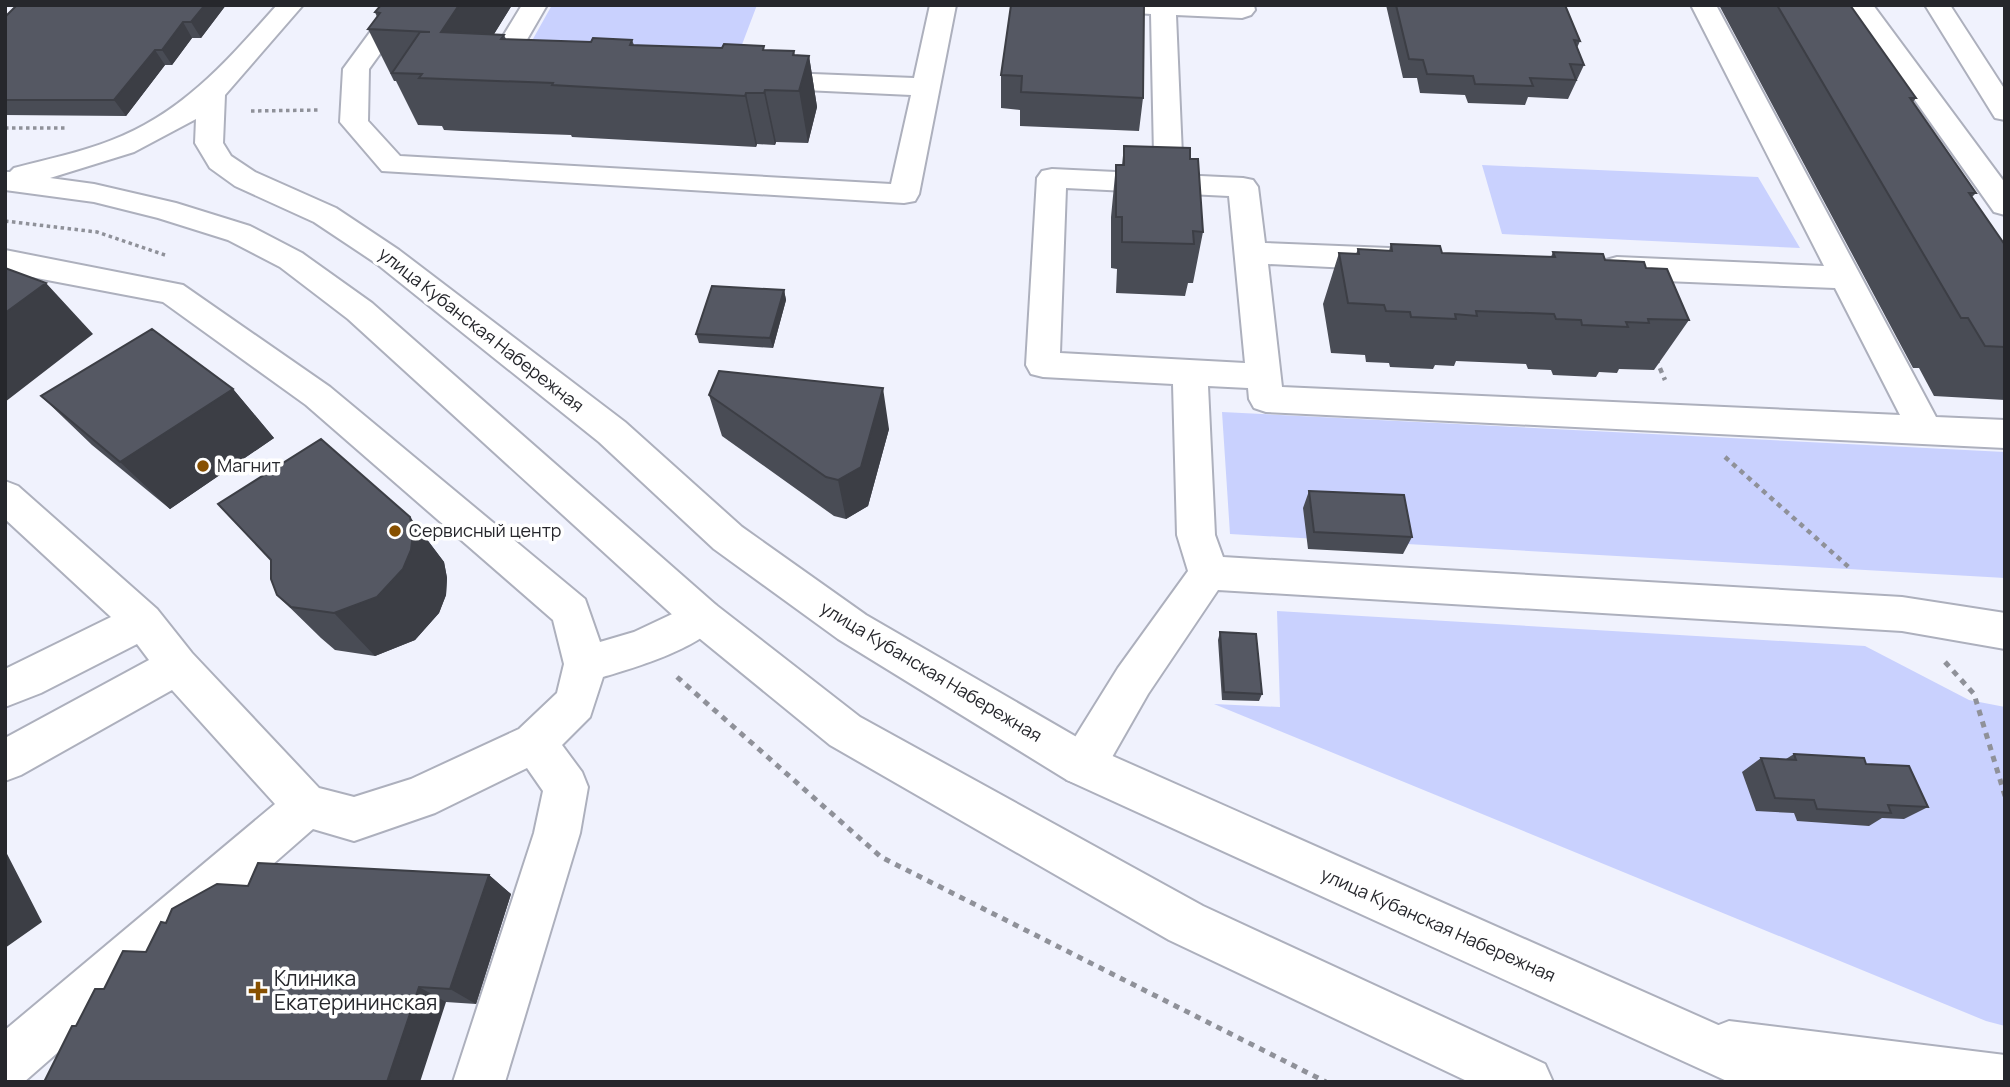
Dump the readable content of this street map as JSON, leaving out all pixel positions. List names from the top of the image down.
{
  "streets": {
    "main road": ["улица Кубанская Набережная"]
  },
  "places": {
    "other": ["Магнит", "Сервисный центр"],
    "health": ["Клиника Екатерининская"]
  }
}
